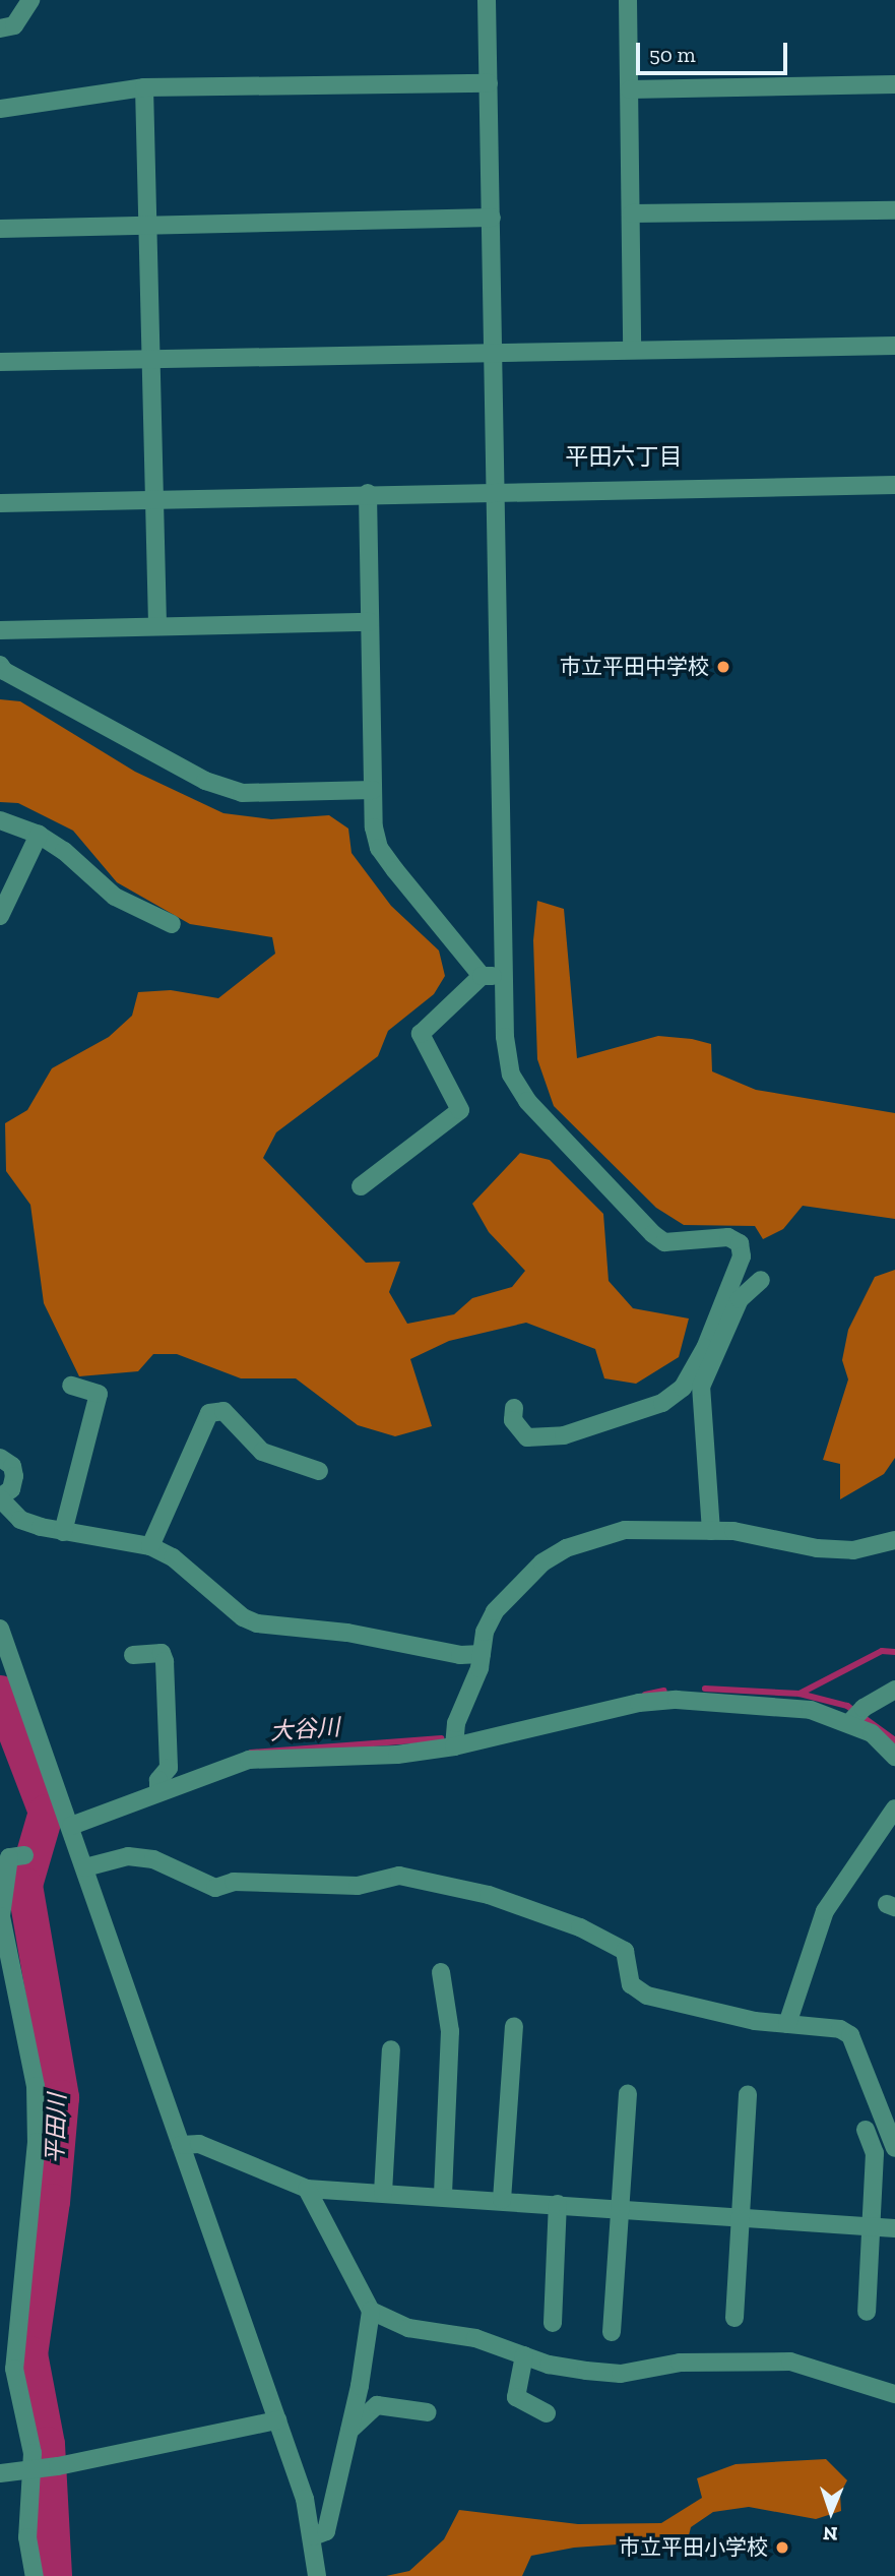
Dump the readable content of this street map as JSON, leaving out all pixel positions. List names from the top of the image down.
{
  "districts": ["平田六丁目"],
  "water": ["大谷川", "平田川"],
  "places": ["市立平田中学校", "市立平田小学校"],
  "scale_bar": "50 m",
  "north": "bottom"
}
